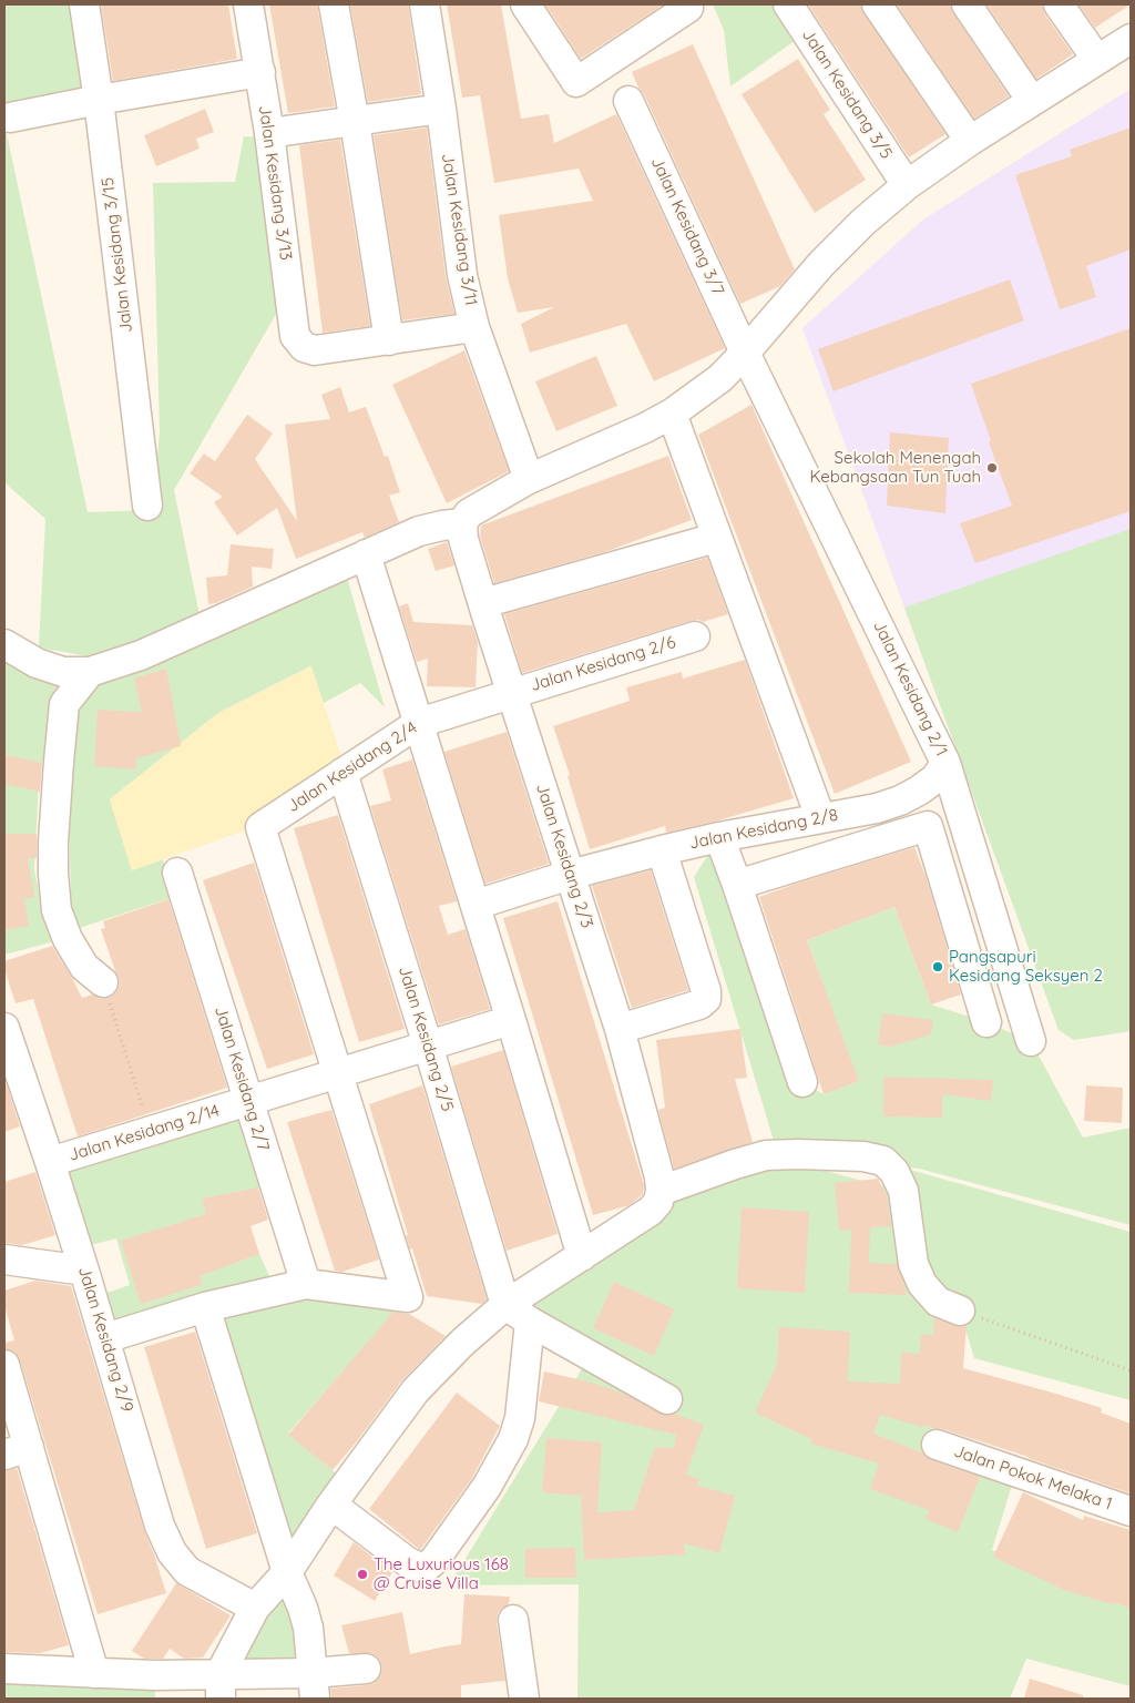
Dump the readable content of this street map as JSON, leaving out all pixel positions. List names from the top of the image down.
{
  "streets": {
    "street": [
      "Jalan Kesidang 3/5",
      "Jalan Kesidang 3/13",
      "Jalan Kesidang 3/7",
      "Jalan Kesidang 3/11",
      "Jalan Kesidang 3/15",
      "Jalan Kesidang 2/6",
      "Jalan Kesidang 2/1",
      "Jalan Kesidang 2/4",
      "Jalan Kesidang 2/8",
      "Jalan Kesidang 2/3",
      "Jalan Kesidang 2/5",
      "Jalan Kesidang 2/7",
      "Jalan Kesidang 2/14",
      "Jalan Kesidang 2/9",
      "Jalan Pokok Melaka 1"
    ]
  },
  "crossings": [
    ["Jalan Kesidang 3/7", "Jalan Kesidang 2/1"],
    ["Jalan Kesidang 2/6", "Jalan Kesidang 2/4"],
    ["Jalan Kesidang 2/6", "Jalan Kesidang 2/3"],
    ["Jalan Kesidang 2/1", "Jalan Kesidang 2/8"],
    ["Jalan Kesidang 2/4", "Jalan Kesidang 2/3"],
    ["Jalan Kesidang 2/4", "Jalan Kesidang 2/5"],
    ["Jalan Kesidang 2/4", "Jalan Kesidang 2/14"],
    ["Jalan Kesidang 2/8", "Jalan Kesidang 2/3"],
    ["Jalan Kesidang 2/5", "Jalan Kesidang 2/14"],
    ["Jalan Kesidang 2/7", "Jalan Kesidang 2/14"],
    ["Jalan Kesidang 2/14", "Jalan Kesidang 2/9"]
  ],
  "places": ["Sekolah Menengah Kebangsaan Tun Tuah", "Pangsapuri Kesidang Seksyen 2", "The Luxurious 168 @ Cruise Villa"]
}
